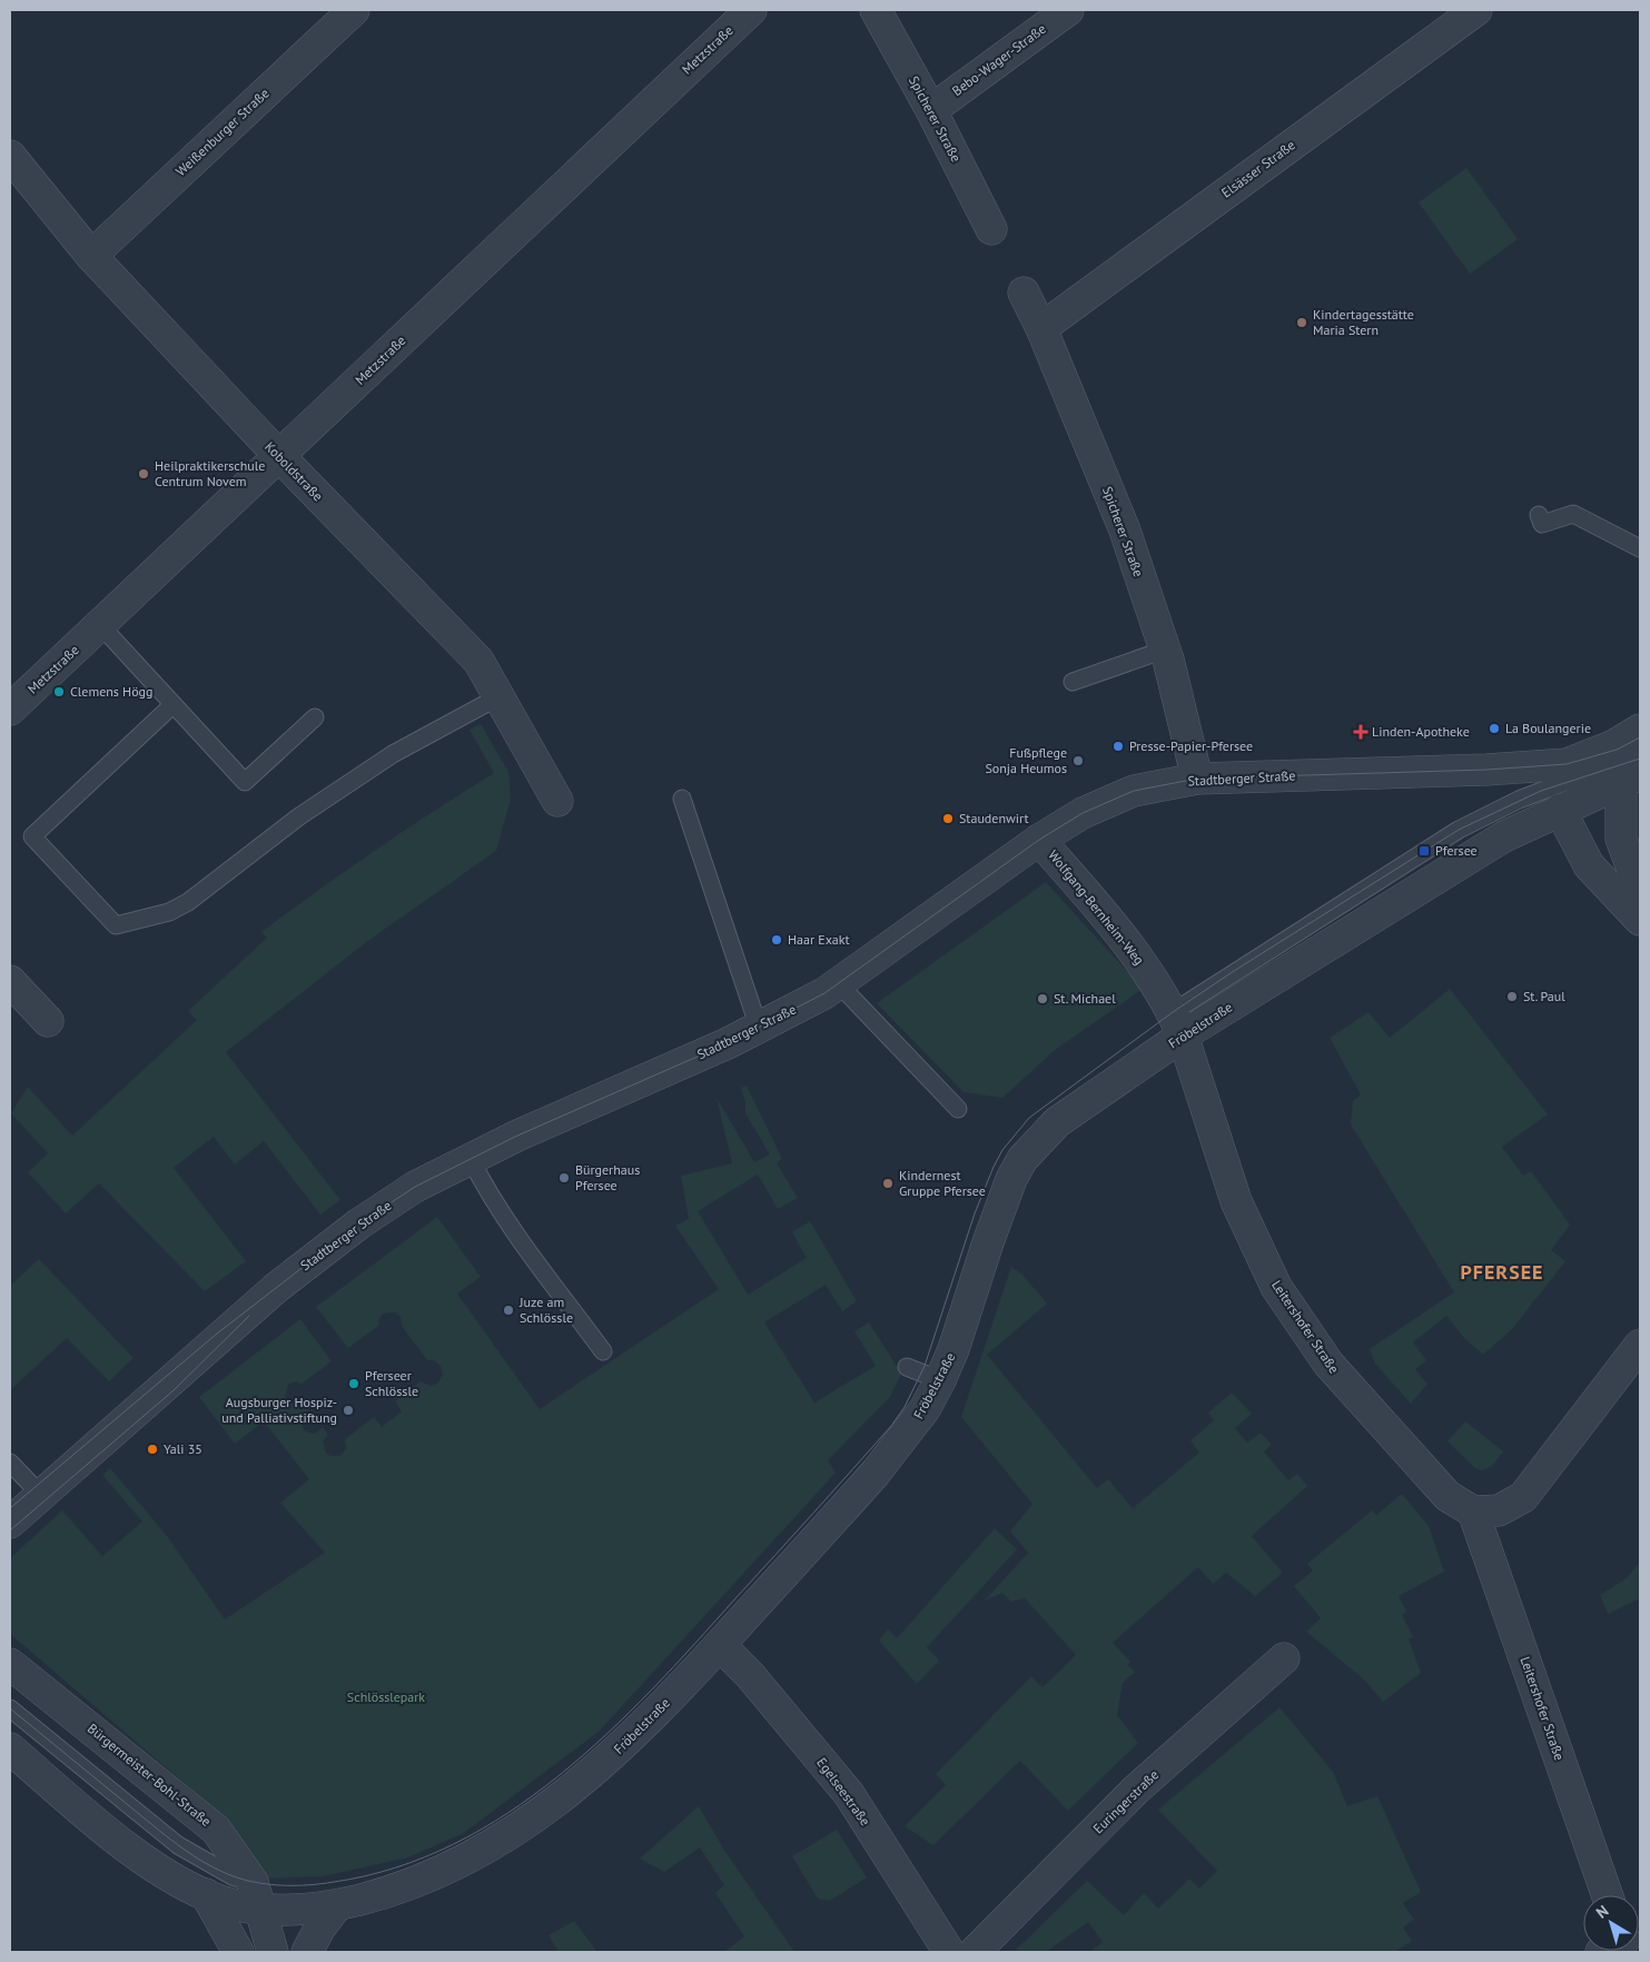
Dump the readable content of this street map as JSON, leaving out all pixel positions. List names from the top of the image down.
{
  "streets": {
    "street": [
      "Metzstraße",
      "Bebo-Wager-Straße",
      "Spicherer Straße",
      "Weißenburger Straße",
      "Elsässer Straße",
      "Koboldstraße",
      "Stadtberger Straße",
      "Wolfgang-Bernheim-Weg",
      "Fröbelstraße",
      "Leitershofer Straße",
      "Bürgermeister-Bohl-Straße",
      "Egelseestraße",
      "Euringerstraße"
    ]
  },
  "crossings": [
    ["Metzstraße", "Koboldstraße"],
    ["Bebo-Wager-Straße", "Spicherer Straße"],
    ["Spicherer Straße", "Elsässer Straße"],
    ["Spicherer Straße", "Stadtberger Straße"],
    ["Weißenburger Straße", "Koboldstraße"],
    ["Stadtberger Straße", "Wolfgang-Bernheim-Weg"],
    ["Stadtberger Straße", "Fröbelstraße"],
    ["Wolfgang-Bernheim-Weg", "Fröbelstraße"],
    ["Wolfgang-Bernheim-Weg", "Leitershofer Straße"],
    ["Fröbelstraße", "Leitershofer Straße"],
    ["Fröbelstraße", "Bürgermeister-Bohl-Straße"],
    ["Fröbelstraße", "Egelseestraße"]
  ],
  "districts": ["PFERSEE"],
  "parks": ["Schlösslepark"],
  "places": {
    "other": [
      "Kindertagesstätte Maria Stern",
      "Heilpraktikerschule Centrum Novem",
      "Clemens Högg",
      "La Boulangerie",
      "Presse-Papier-Pfersee",
      "Fußpflege Sonja Heumos",
      "Staudenwirt",
      "Haar Exakt",
      "St. Paul",
      "St. Michael",
      "Bürgerhaus Pfersee",
      "Kindernest Gruppe Pfersee",
      "Juze am Schlössle",
      "Pferseer Schlössle",
      "Augsburger Hospiz- und Palliativstiftung",
      "Yali 35"
    ],
    "health": ["Linden-Apotheke"],
    "transit": ["Pfersee"]
  },
  "north": "top left"
}
